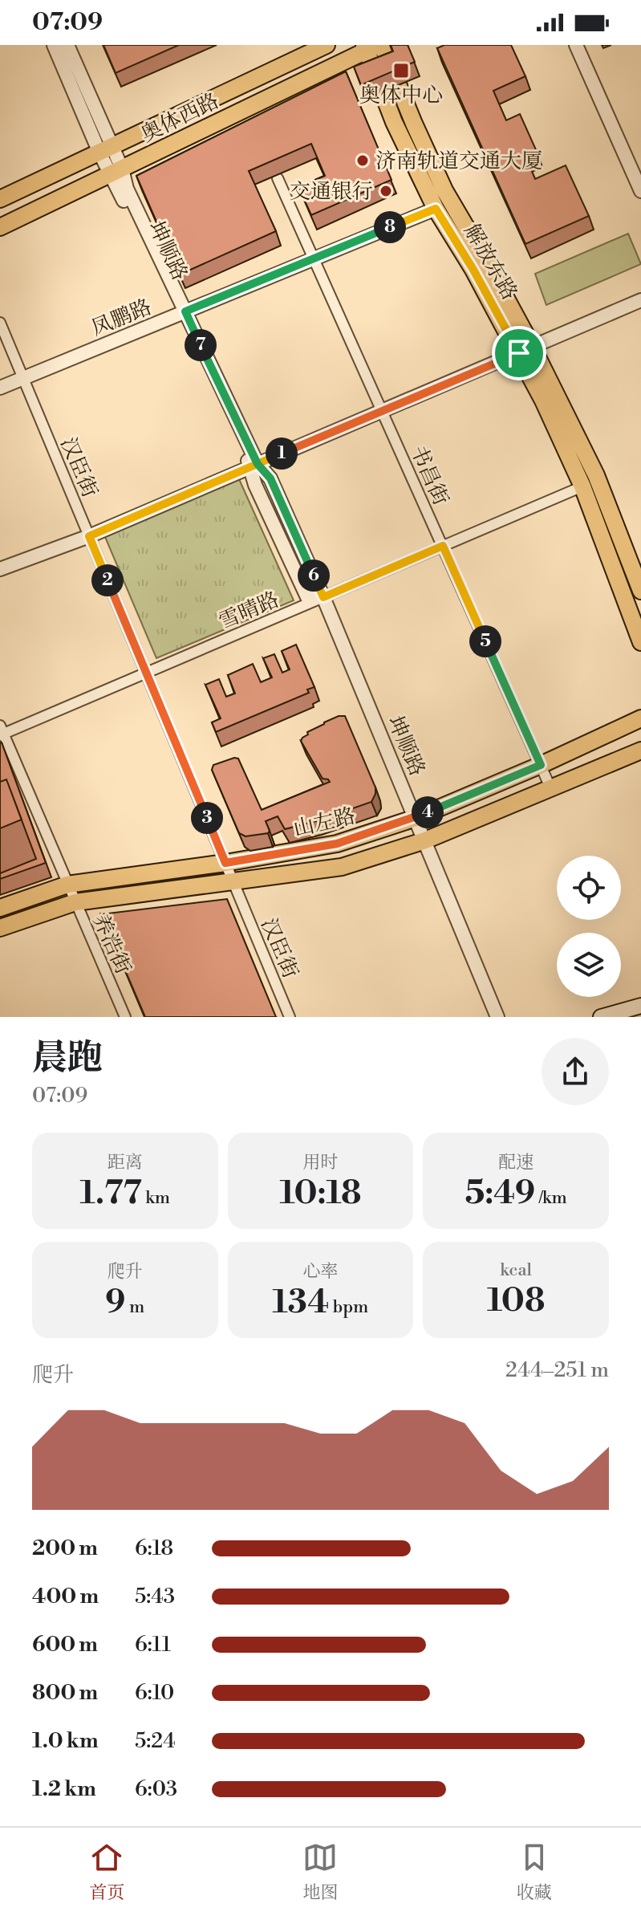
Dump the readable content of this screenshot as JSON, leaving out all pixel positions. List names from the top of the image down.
{
  "streets": {
    "main road": ["奥体西路", "解放东路", "山左路"],
    "street": [
      "坤顺路",
      "凤鹏路",
      "汉臣街",
      "书昌街",
      "雪晴路",
      "养浩街"
    ]
  },
  "crossings": [
    ["奥体西路", "坤顺路"],
    ["奥体西路", "解放东路"],
    ["坤顺路", "凤鹏路"],
    ["坤顺路", "雪晴路"],
    ["坤顺路", "山左路"],
    ["解放东路", "凤鹏路"],
    ["解放东路", "雪晴路"],
    ["凤鹏路", "汉臣街"],
    ["凤鹏路", "书昌街"],
    ["汉臣街", "雪晴路"],
    ["汉臣街", "山左路"],
    ["书昌街", "雪晴路"],
    ["书昌街", "山左路"],
    ["雪晴路", "养浩街"],
    ["山左路", "养浩街"]
  ],
  "places": {
    "transit": ["奥体中心"],
    "other": ["济南轨道交通大厦", "交通银行"]
  },
  "page": {
    "status": "07:09",
    "pins": [
      "8",
      "7",
      "1",
      "6",
      "2",
      "5",
      "4",
      "3"
    ],
    "heading": ["晨跑", "07:09"],
    "stats": [
      ["距离", "1.77 km"],
      ["用时", "10:18"],
      ["配速", "5:49 /km"],
      ["爬升", "9 m"],
      ["心率", "134 bpm"],
      ["kcal", "108"]
    ],
    "chart": ["爬升", "244–251 m"],
    "list": [
      {
        "name": "200 m",
        "note": "6:18"
      },
      {
        "name": "400 m",
        "note": "5:43"
      },
      {
        "name": "600 m",
        "note": "6:11"
      },
      {
        "name": "800 m",
        "note": "6:10"
      },
      {
        "name": "1.0 km",
        "note": "5:24"
      },
      {
        "name": "1.2 km",
        "note": "6:03"
      }
    ],
    "tabs": ["首页", "地图", "收藏"]
  }
}
